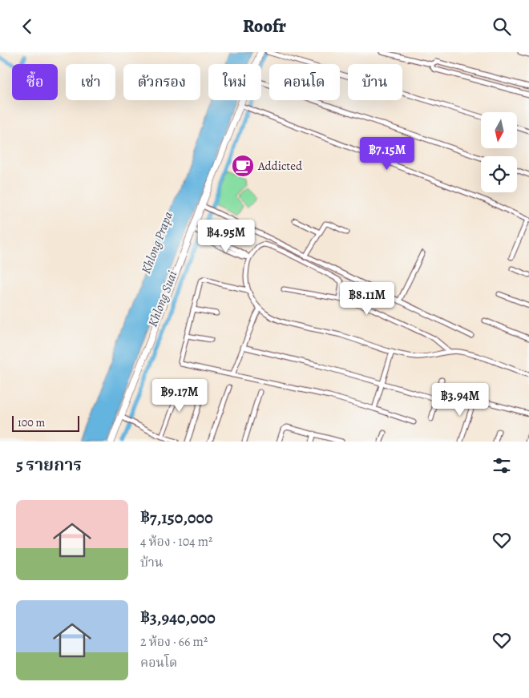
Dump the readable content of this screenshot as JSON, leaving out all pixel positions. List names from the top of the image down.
{
  "water": ["Khlong Prapa", "Khlong Suai"],
  "places": {
    "cafe": ["Addicted"]
  },
  "scale_bar": "100 m",
  "north": "bottom",
  "page": {
    "header": "Roofr",
    "chip": [
      "ซื้อ",
      "เช่า",
      "ตัวกรอง",
      "ใหม่",
      "คอนโด",
      "บ้าน"
    ],
    "price": [
      "฿7.15M",
      "฿4.95M",
      "฿8.11M",
      "฿9.17M",
      "฿3.94M"
    ],
    "scale": "100 m",
    "heading": "5 รายการ",
    "list": [
      {
        "name": "฿7,150,000",
        "note": "4 ห้อง · 104 m² · บ้าน"
      },
      {
        "name": "฿3,940,000",
        "note": "2 ห้อง · 66 m² · คอนโด"
      }
    ]
  }
}
